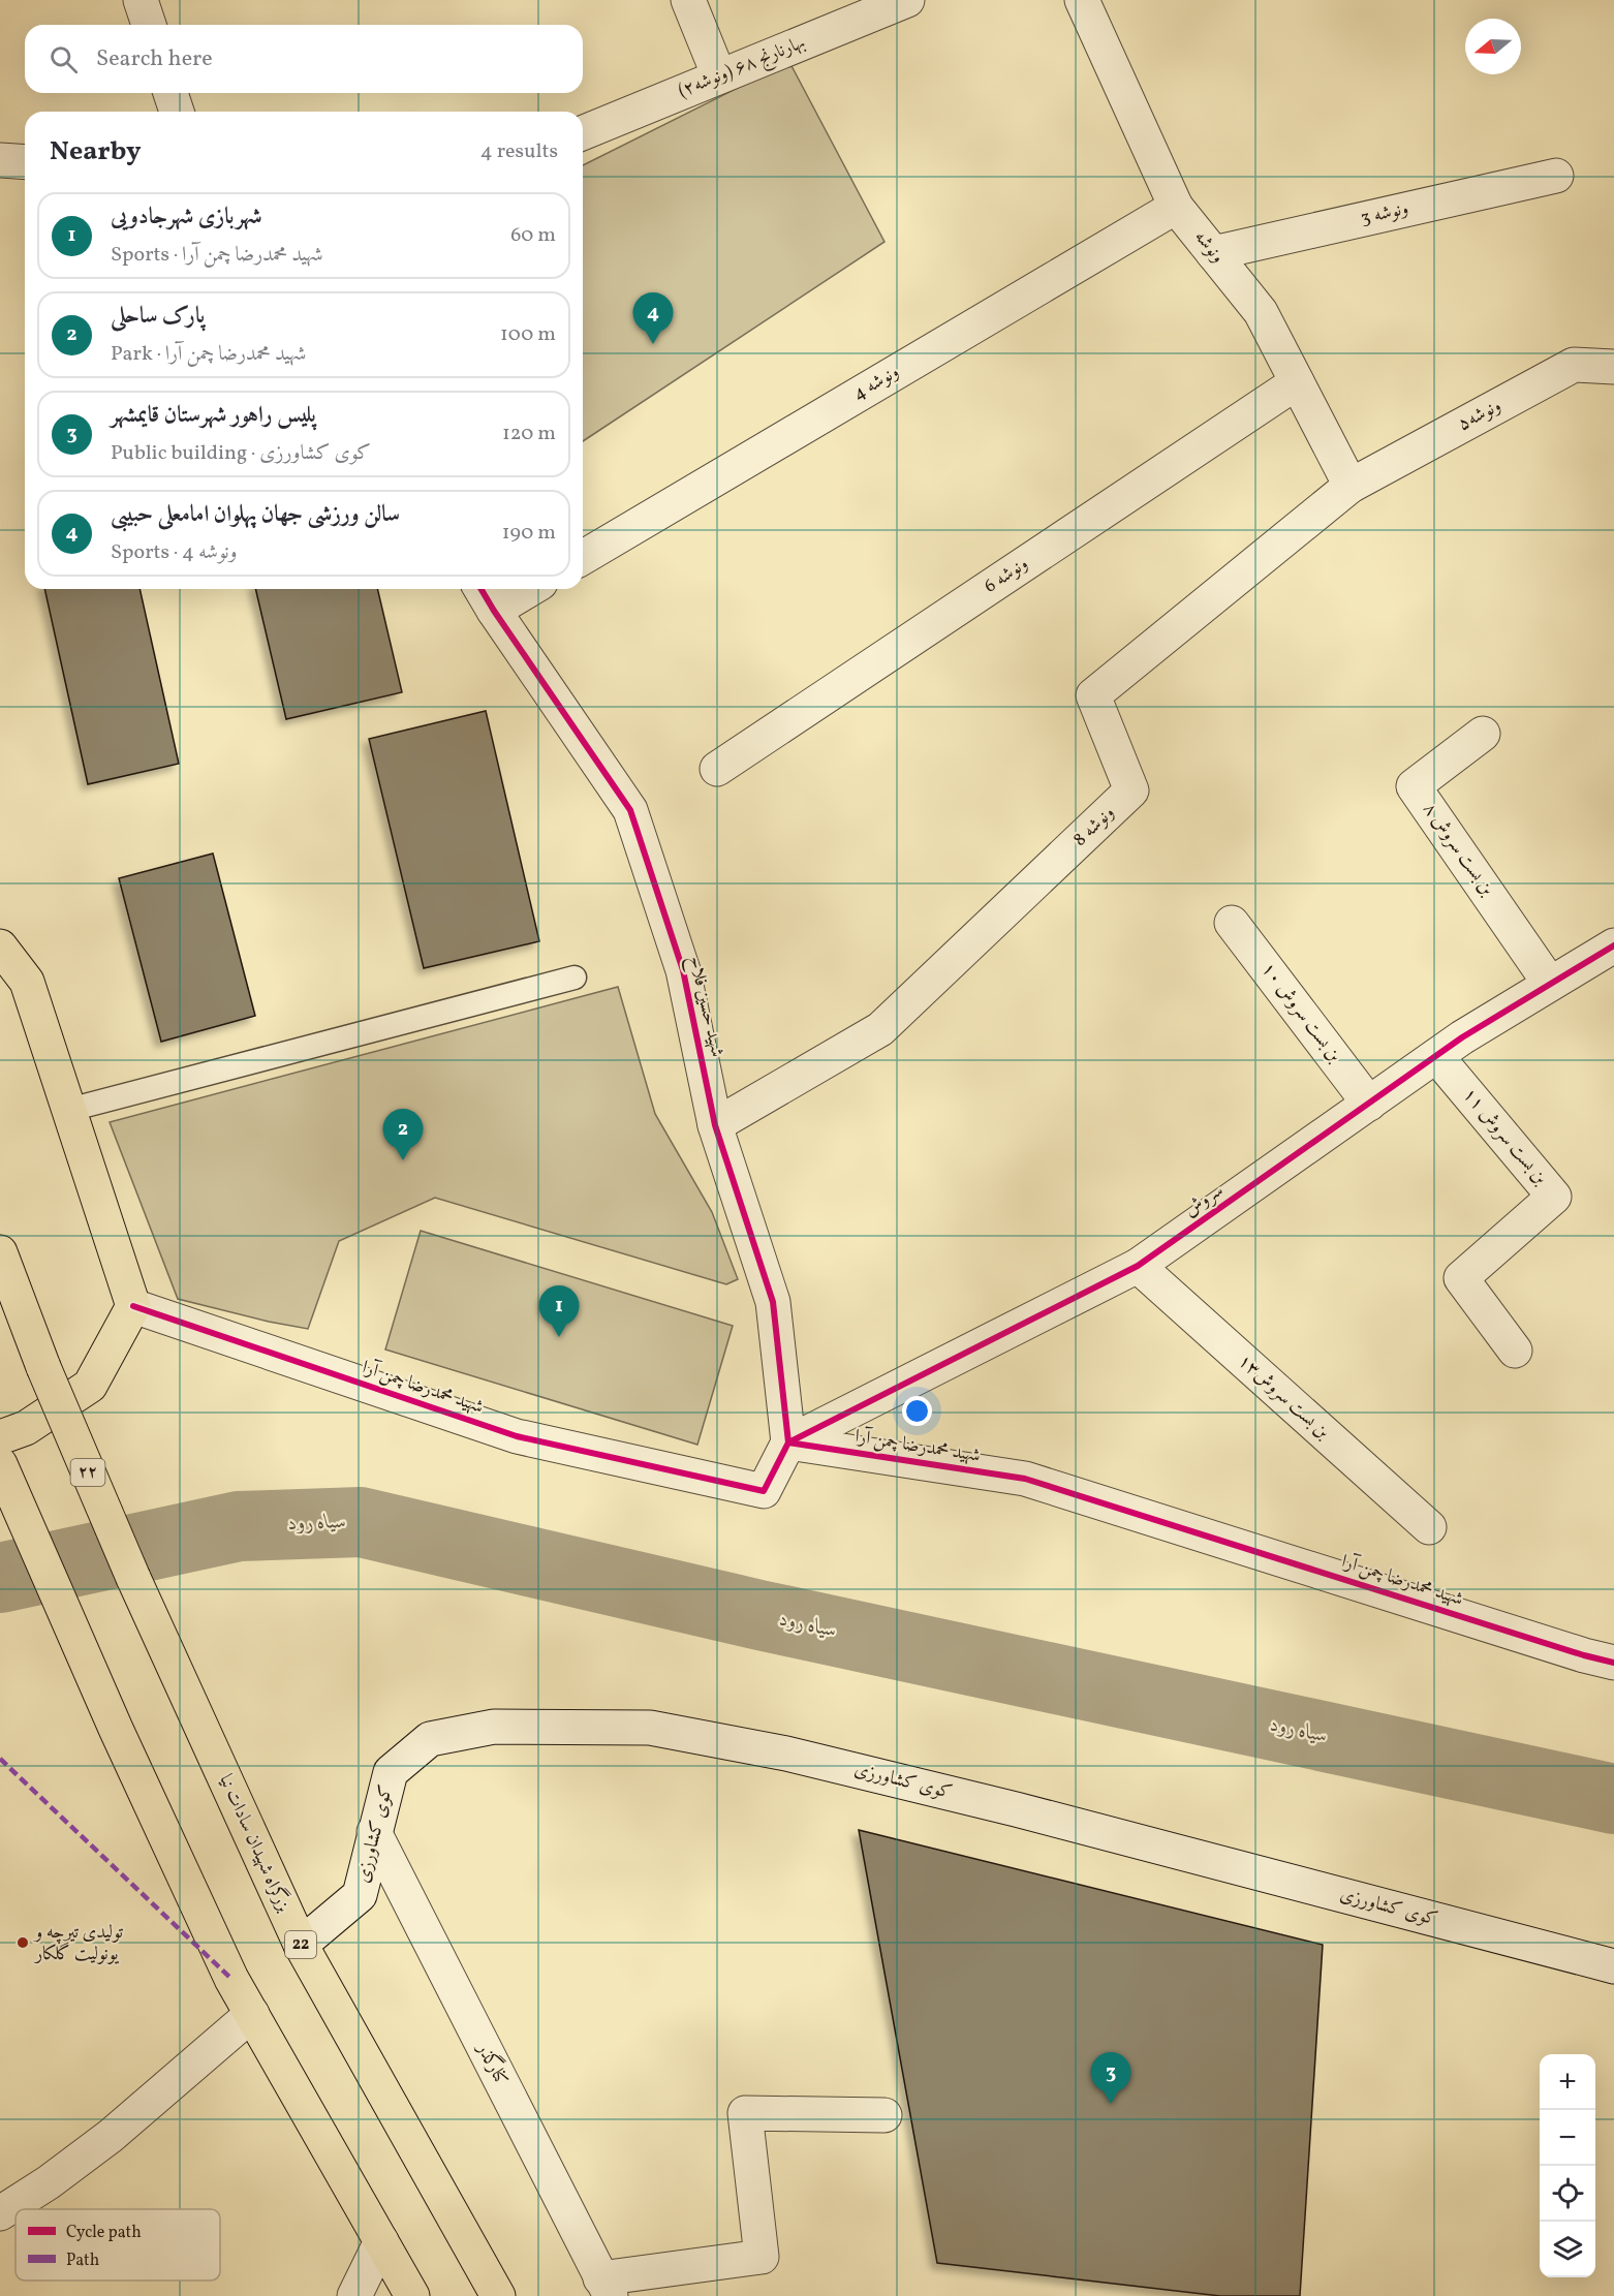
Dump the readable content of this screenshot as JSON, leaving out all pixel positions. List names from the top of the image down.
{
  "streets": {
    "highway": ["۲۲", "بزرگراه شهیدان سادات نیا", "22"],
    "street": [
      "بهارنارنج ۶۸ (ونوشه۲)",
      "ونوشه 3",
      "ونوشه",
      "ونوشه 4",
      "ونوشه۵",
      "ونوشه 6",
      "ونوشه 8",
      "بن بست سروش ۸",
      "شهید حسین فلاح",
      "بن بست سروش ۱۰",
      "بن بست سروش ۱۱",
      "سروش",
      "شهید محمدرضا چمن آرا",
      "بن بست سروش۱۳",
      "کوی کشاورزی",
      "کنارگذر"
    ]
  },
  "crossings": [
    ["ونوشه 3", "ونوشه"],
    ["ونوشه", "ونوشه 4"],
    ["ونوشه", "ونوشه۵"],
    ["ونوشه", "ونوشه 6"],
    ["ونوشه", "ونوشه 8"],
    ["ونوشه۵", "ونوشه 8"],
    ["ونوشه 8", "شهید حسین فلاح"],
    ["بن بست سروش ۸", "سروش"],
    ["شهید حسین فلاح", "سروش"],
    ["شهید حسین فلاح", "شهید محمدرضا چمن آرا"],
    ["بن بست سروش ۱۰", "سروش"],
    ["بن بست سروش ۱۱", "سروش"],
    ["سروش", "شهید محمدرضا چمن آرا"],
    ["سروش", "بن بست سروش۱۳"],
    ["۲۲", "بزرگراه شهیدان سادات نیا"],
    ["کوی کشاورزی", "بزرگراه شهیدان سادات نیا"],
    ["کوی کشاورزی", "کنارگذر"]
  ],
  "water": ["سیاه رود"],
  "places": ["تولیدی تیرچه و یونولیت گلکار"],
  "legend": ["Cycle path", "Path"],
  "north": "left",
  "page": {
    "search": "Search here",
    "heading": ["Nearby", "4 results"],
    "list": [
      {
        "mark": "1",
        "name": "شهربازی شهرجادویی",
        "note": "Sports · شهید محمدرضا چمن آرا",
        "value": "60 m"
      },
      {
        "mark": "2",
        "name": "پارک ساحلی",
        "note": "Park · شهید محمدرضا چمن آرا",
        "value": "100 m"
      },
      {
        "mark": "3",
        "name": "پلیس راهور شهرستان قایمشهر",
        "note": "Public building · کوی کشاورزی",
        "value": "120 m"
      },
      {
        "mark": "4",
        "name": "سالن ورزشی جهان پهلوان امامعلی حبیبی",
        "note": "Sports · ونوشه 4",
        "value": "190 m"
      }
    ],
    "pins": [
      "4",
      "2",
      "1",
      "3"
    ],
    "map_buttons": ["+", "−"]
  }
}
